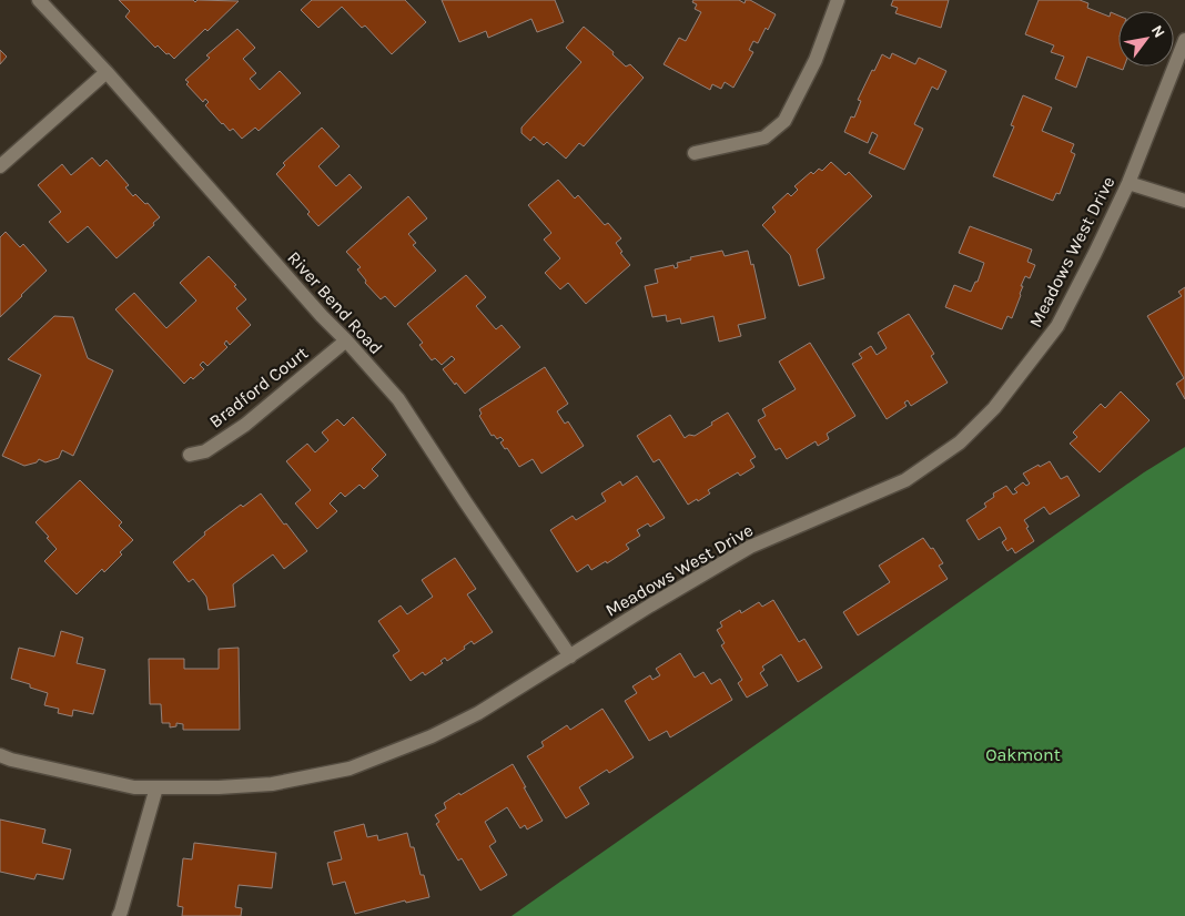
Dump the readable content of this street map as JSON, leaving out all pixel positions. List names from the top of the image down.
{
  "streets": {
    "street": ["Meadows West Drive", "River Bend Road", "Bradford Court"]
  },
  "crossings": [
    ["Meadows West Drive", "River Bend Road"],
    ["River Bend Road", "Bradford Court"]
  ],
  "parks": ["Oakmont"],
  "north": "top right"
}
